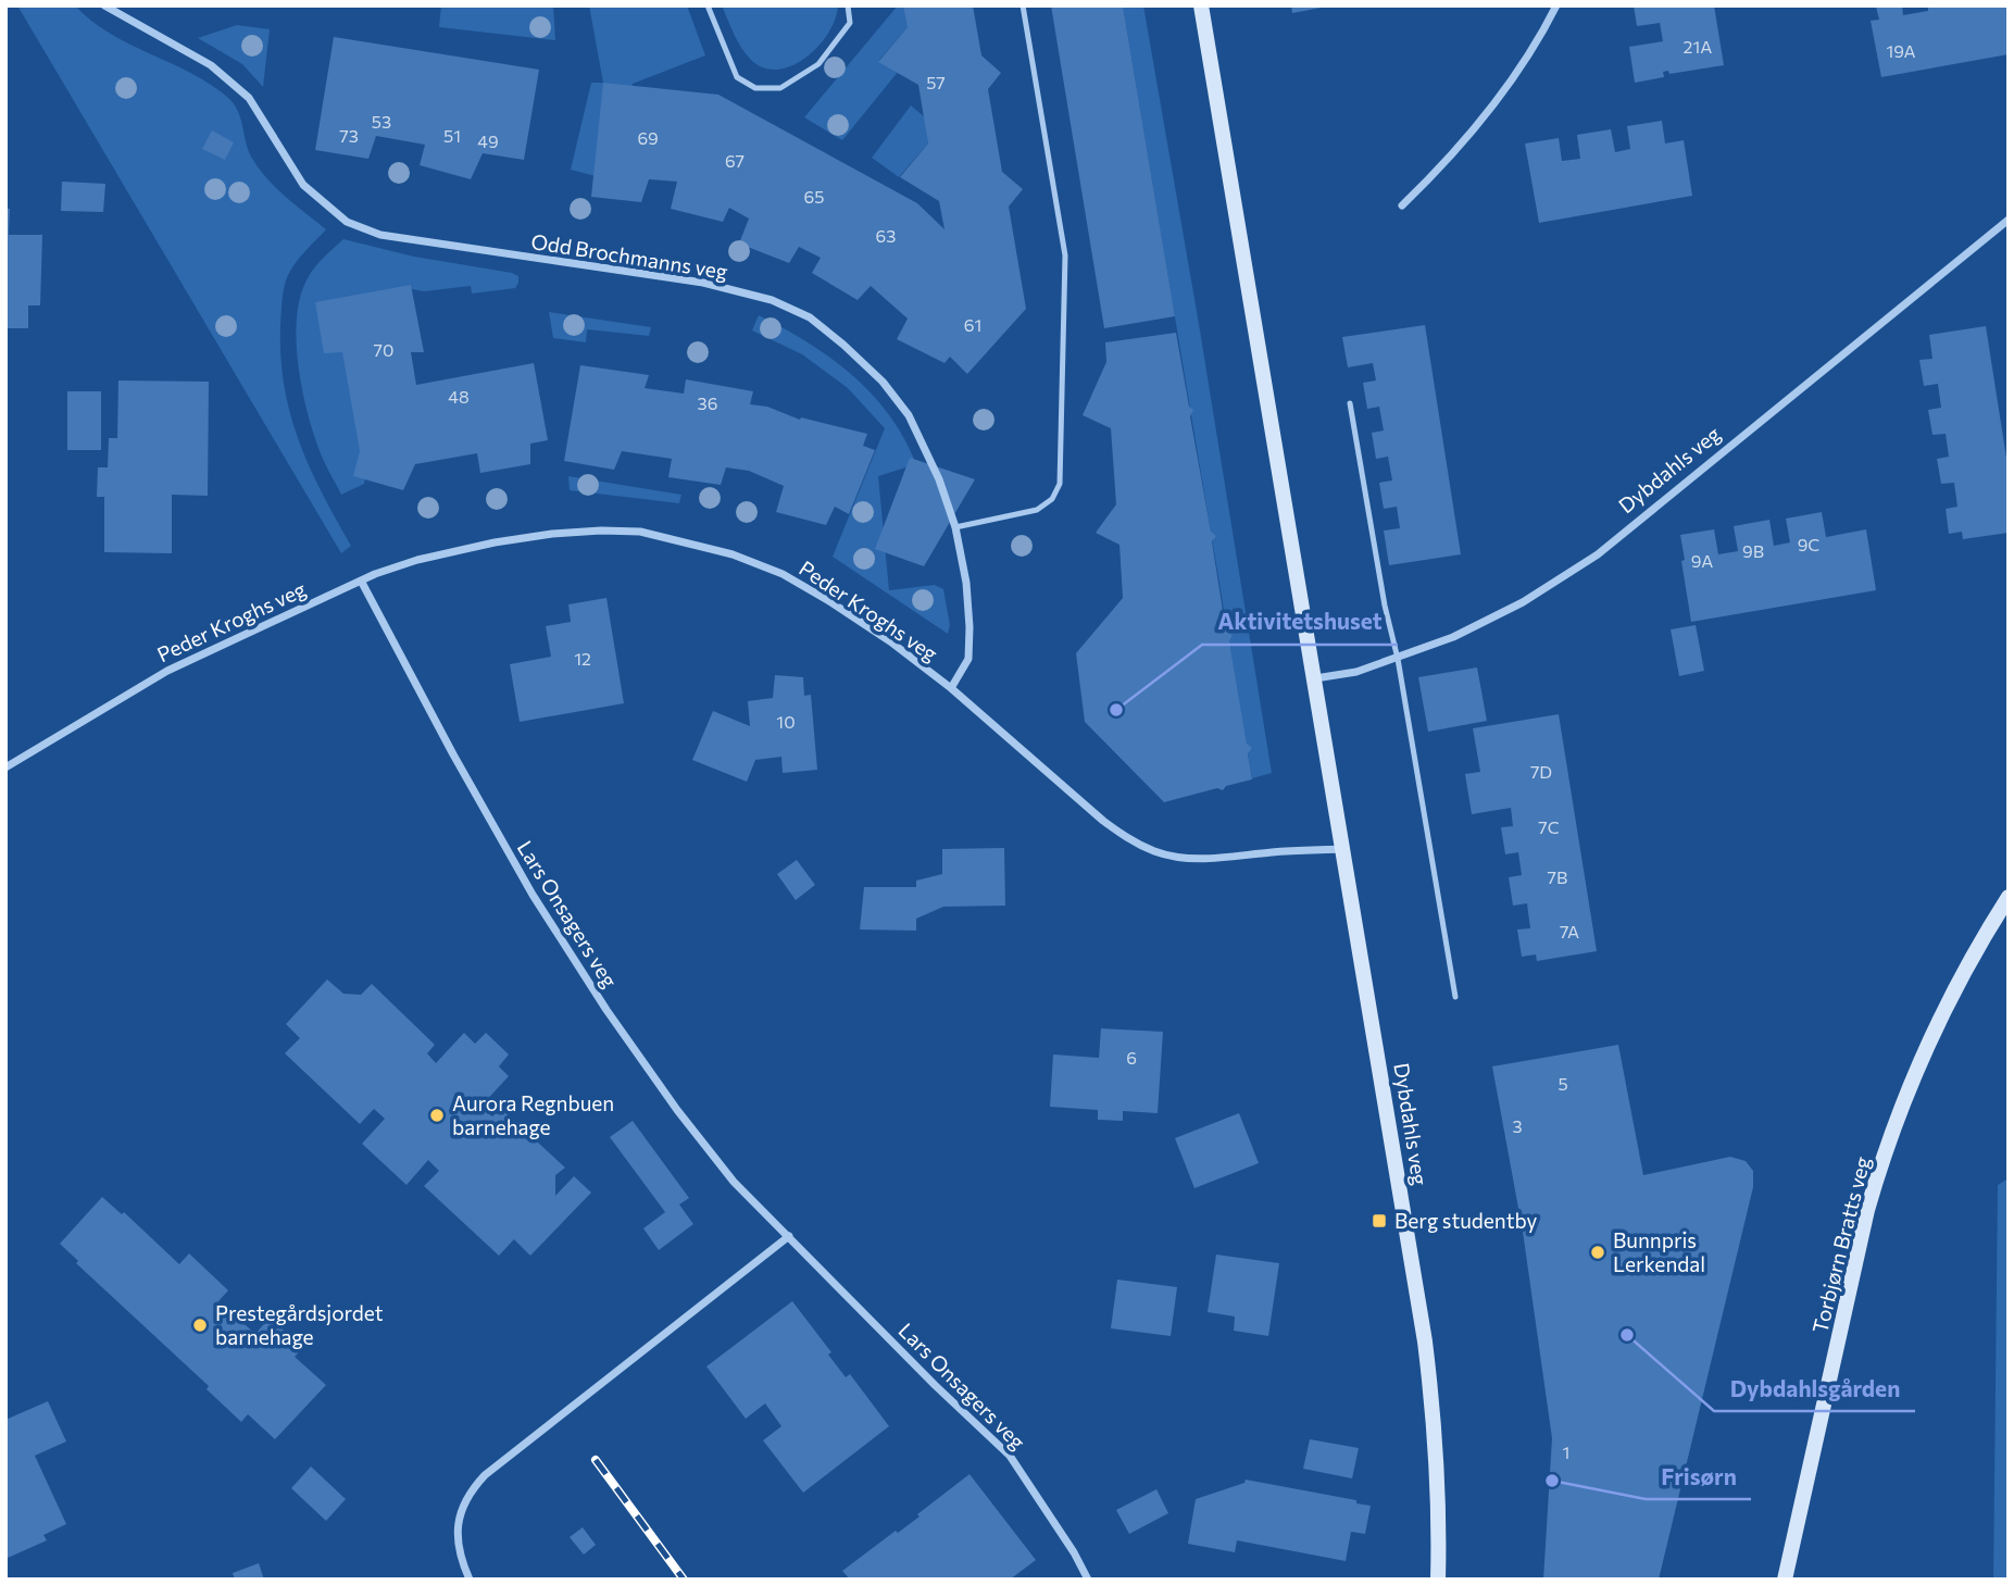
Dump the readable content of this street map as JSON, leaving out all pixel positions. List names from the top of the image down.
{
  "streets": {
    "main road": ["Dybdahls veg", "Torbjørn Bratts veg"],
    "street": ["Odd Brochmanns veg", "Peder Kroghs veg", "Lars Onsagers veg"]
  },
  "crossings": [
    ["Odd Brochmanns veg", "Peder Kroghs veg"],
    ["Dybdahls veg", "Peder Kroghs veg"],
    ["Peder Kroghs veg", "Lars Onsagers veg"]
  ],
  "places": {
    "other": [
      "Aktivitetshuset",
      "Aurora Regnbuen barnehage",
      "Bunnpris Lerkendal",
      "Prestegårdsjordet barnehage",
      "Dybdahlsgården",
      "Frisørn"
    ],
    "transit": ["Berg studentby"]
  },
  "house_numbers": [
    "21A",
    "19A",
    "57",
    "53",
    "73",
    "51",
    "69",
    "49",
    "67",
    "65",
    "63",
    "61",
    "70",
    "48",
    "36",
    "9C",
    "9B",
    "9A",
    "12",
    "10",
    "7D",
    "7C",
    "7B",
    "7A",
    "6",
    "5",
    "3",
    "1"
  ]
}
